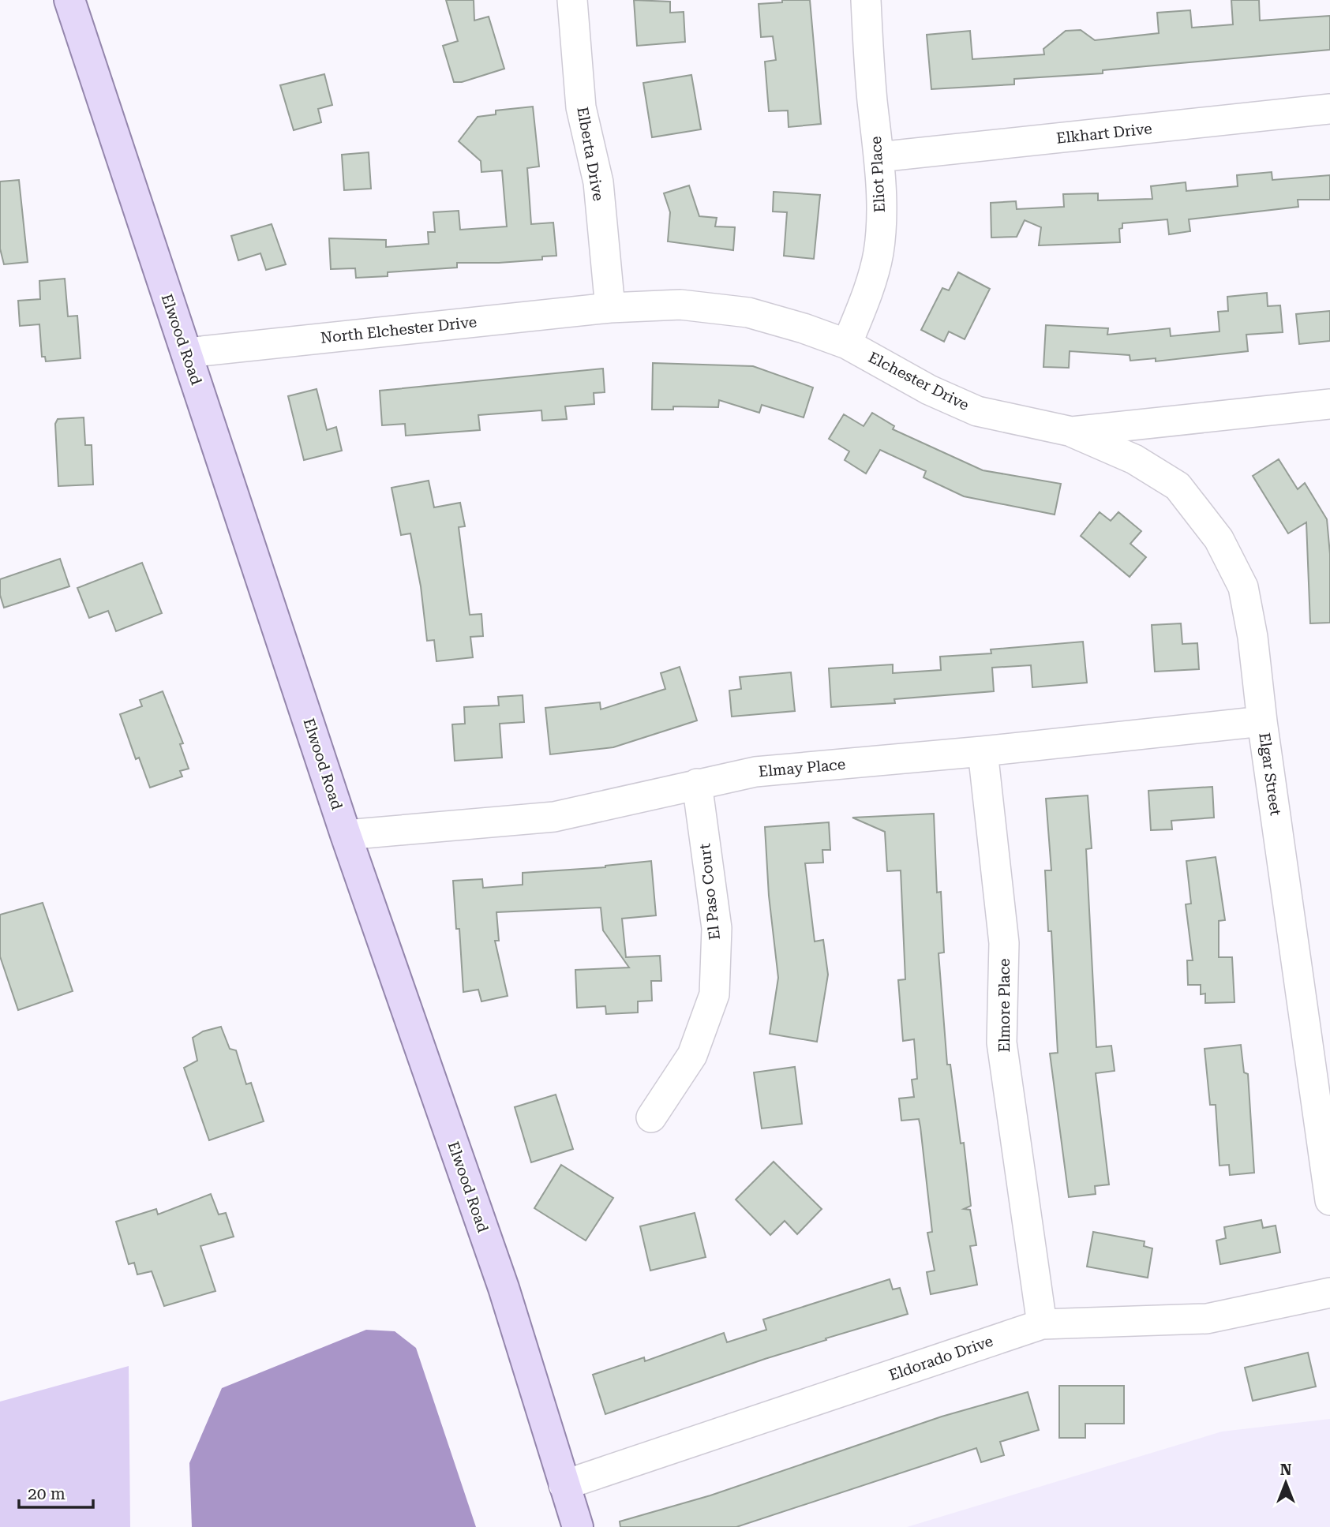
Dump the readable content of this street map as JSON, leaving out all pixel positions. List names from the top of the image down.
{
  "streets": {
    "main road": ["Elwood Road"],
    "street": [
      "Elkhart Drive",
      "Elberta Drive",
      "Eliot Place",
      "North Elchester Drive",
      "Elchester Drive",
      "Elmay Place",
      "Elgar Street",
      "El Paso Court",
      "Elmore Place",
      "Eldorado Drive"
    ]
  },
  "crossings": [
    ["Elkhart Drive", "Eliot Place"],
    ["Elberta Drive", "North Elchester Drive"],
    ["Elberta Drive", "Elchester Drive"],
    ["Eliot Place", "Elchester Drive"],
    ["North Elchester Drive", "Elwood Road"],
    ["North Elchester Drive", "Elchester Drive"],
    ["Elwood Road", "Elmay Place"],
    ["Elwood Road", "Eldorado Drive"],
    ["Elchester Drive", "Elgar Street"],
    ["Elmay Place", "Elgar Street"],
    ["Elmay Place", "El Paso Court"],
    ["Elmay Place", "Elmore Place"],
    ["Elmore Place", "Eldorado Drive"]
  ],
  "scale_bar": "20 m",
  "north": "top"
}
